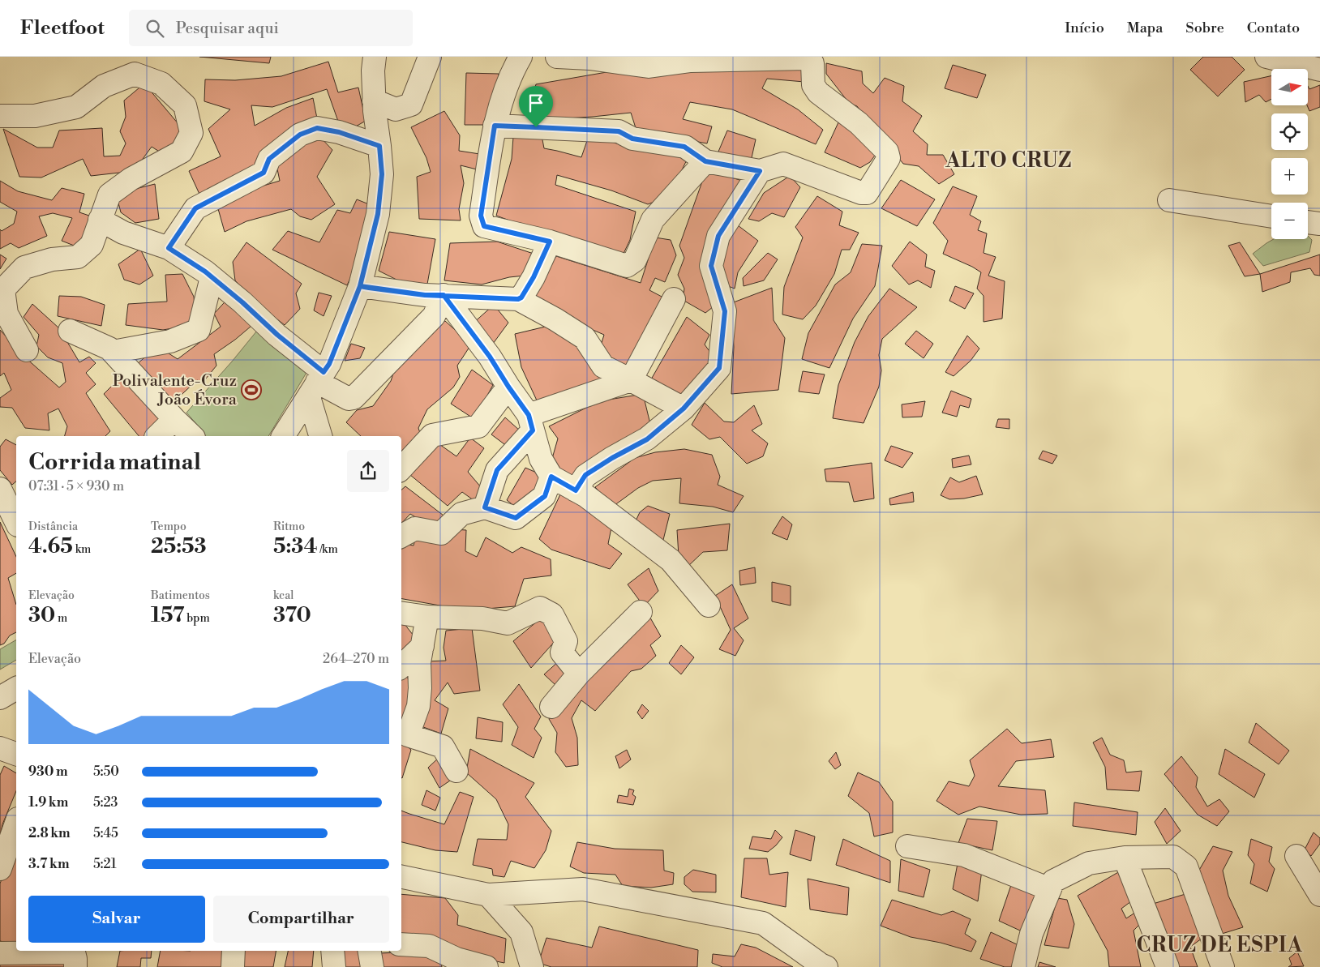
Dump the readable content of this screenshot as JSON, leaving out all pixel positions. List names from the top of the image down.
{
  "districts": ["ALTO CRUZ", "CRUZ DE ESPIA"],
  "places": {
    "sports": ["Polivalente-Cruz João Évora"]
  },
  "north": "right",
  "page": {
    "header": "Fleetfoot",
    "search": "Pesquisar aqui",
    "nav": [
      "Início",
      "Mapa",
      "Sobre",
      "Contato"
    ],
    "map_buttons": ["+", "−"],
    "heading": ["Corrida matinal", "07:31 · 5 × 930 m"],
    "stats": [
      ["Distância", "4.65 km"],
      ["Tempo", "25:53"],
      ["Ritmo", "5:34 /km"],
      ["Elevação", "30 m"],
      ["Batimentos", "157 bpm"],
      ["kcal", "370"]
    ],
    "chart": ["Elevação", "264–270 m"],
    "list": [
      {
        "name": "930 m",
        "note": "5:50"
      },
      {
        "name": "1.9 km",
        "note": "5:23"
      },
      {
        "name": "2.8 km",
        "note": "5:45"
      },
      {
        "name": "3.7 km",
        "note": "5:21"
      }
    ],
    "buttons": ["Salvar", "Compartilhar"]
  }
}
